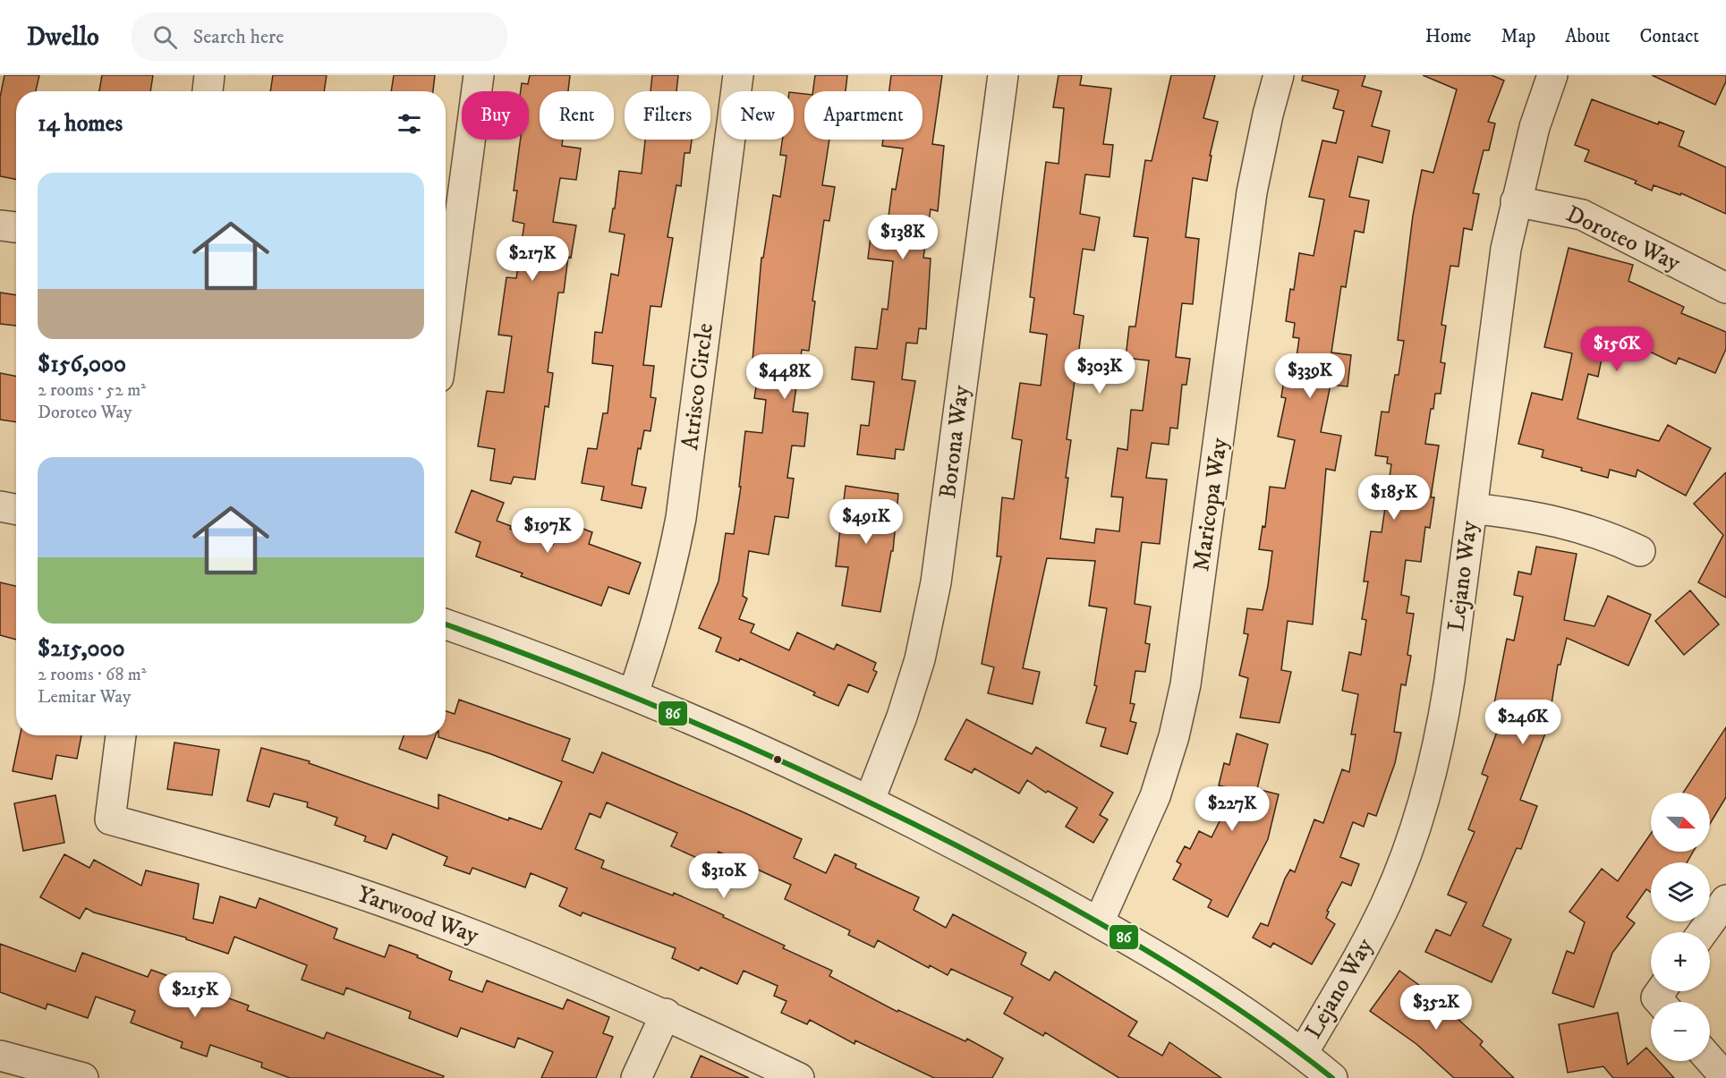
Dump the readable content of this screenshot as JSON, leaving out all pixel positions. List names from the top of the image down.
{
  "streets": {
    "street": [
      "Doroteo Way",
      "Atrisco Circle",
      "Borona Way",
      "Maricopa Way",
      "Lejano Way",
      "Yarwood Way"
    ]
  },
  "crossings": [
    ["Doroteo Way", "Lejano Way"]
  ],
  "lines": ["transit line 86"],
  "north": "right",
  "page": {
    "header": "Dwello",
    "search": "Search here",
    "nav": [
      "Home",
      "Map",
      "About",
      "Contact"
    ],
    "chip": [
      "Buy",
      "Rent",
      "Filters",
      "New",
      "Apartment"
    ],
    "heading": "14 homes",
    "list": [
      {
        "name": "$156,000",
        "note": "2 rooms · 52 m² · Doroteo Way"
      },
      {
        "name": "$215,000",
        "note": "2 rooms · 68 m² · Lemitar Way"
      }
    ],
    "price": [
      "$138K",
      "$217K",
      "$156K",
      "$303K",
      "$339K",
      "$448K",
      "$185K",
      "$491K",
      "$197K",
      "$246K",
      "$227K",
      "$310K",
      "$215K",
      "$352K"
    ],
    "map_buttons": ["+", "−"]
  }
}
